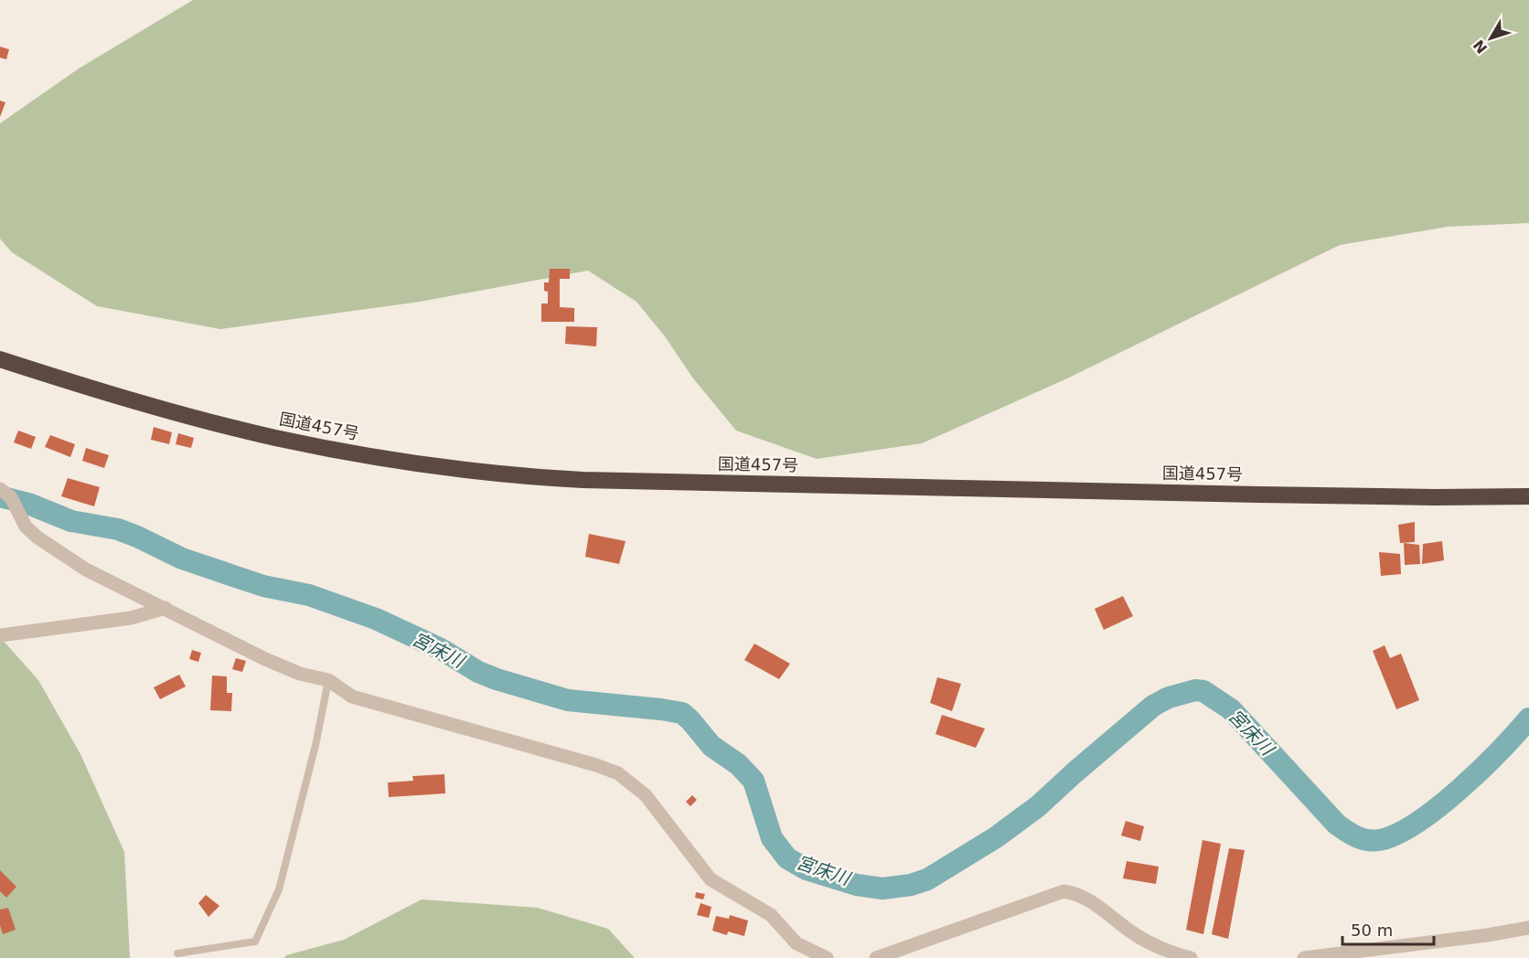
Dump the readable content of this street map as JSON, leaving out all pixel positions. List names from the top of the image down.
{
  "streets": {
    "highway": ["国道457号"]
  },
  "water": ["宮床川"],
  "scale_bar": "50 m",
  "north": "bottom left"
}
